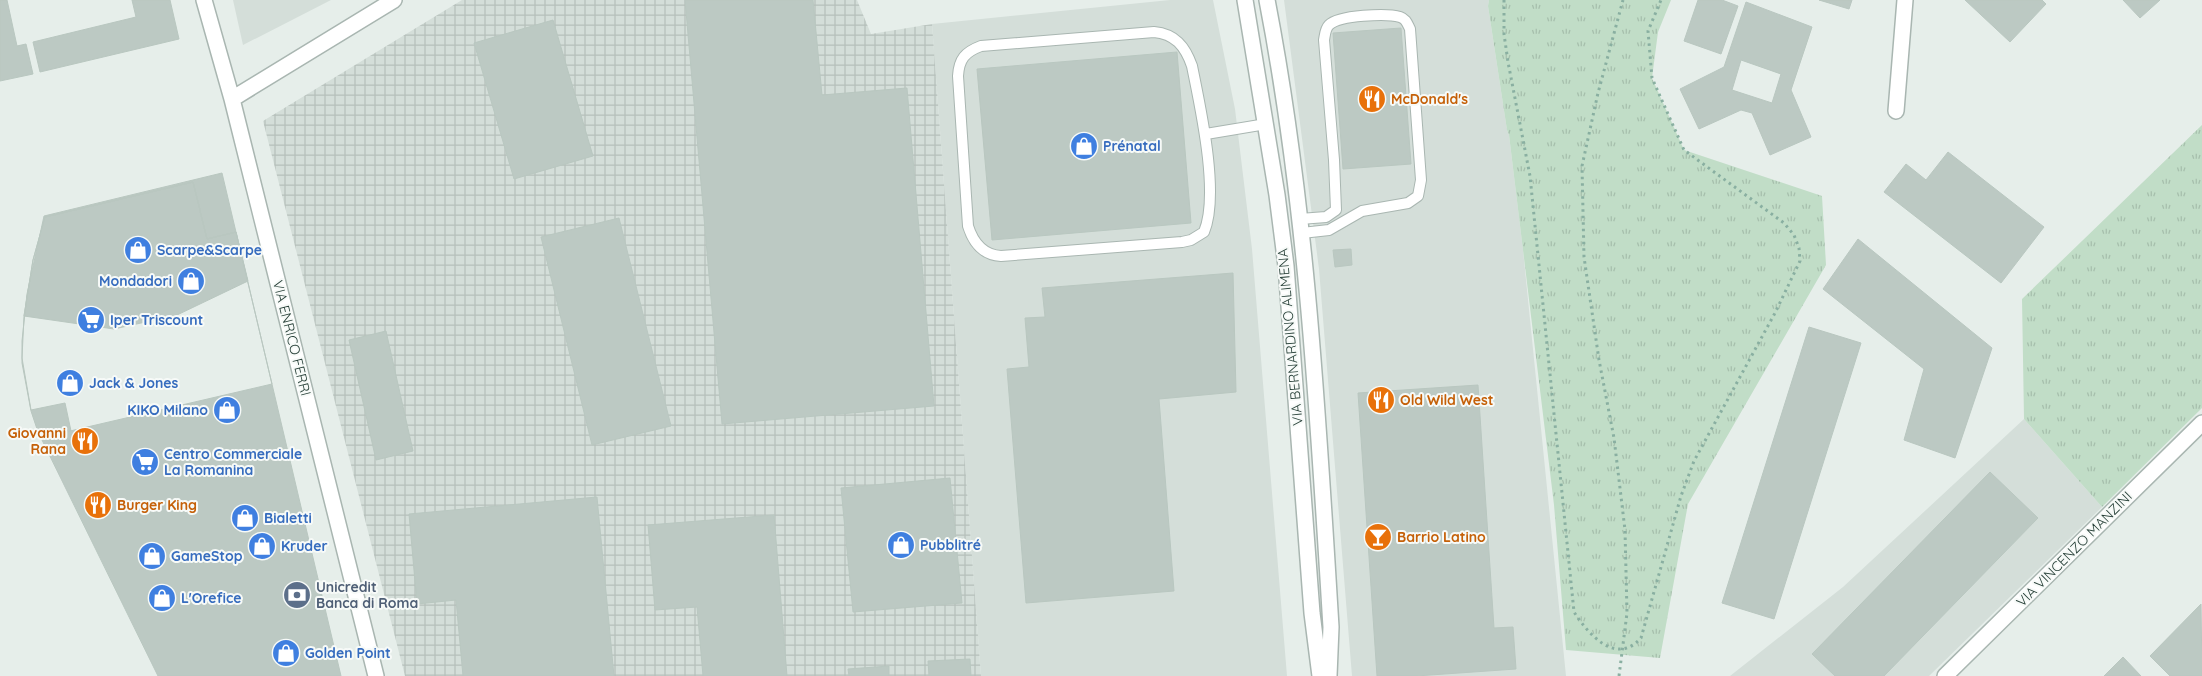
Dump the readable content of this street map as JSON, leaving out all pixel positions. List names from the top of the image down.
{
  "streets": {
    "street": ["VIA BERNARDINO ALIMENA", "VIA ENRICO FERRI", "VIA VINCENZO MANZINI"]
  },
  "places": {
    "restaurant": [
      "McDonald's",
      "Old Wild West",
      "Giovanni Rana",
      "Burger King"
    ],
    "shop": [
      "Prénatal",
      "Scarpe&Scarpe",
      "Mondadori",
      "Jack & Jones",
      "KIKO Milano",
      "Bialetti",
      "Pubblitré",
      "Kruder",
      "GameStop",
      "L'Orefice",
      "Golden Point"
    ],
    "supermarket": ["Iper Triscount", "Centro Commerciale La Romanina"],
    "bar": ["Barrio Latino"],
    "bank": ["Unicredit Banca di Roma"]
  }
}
